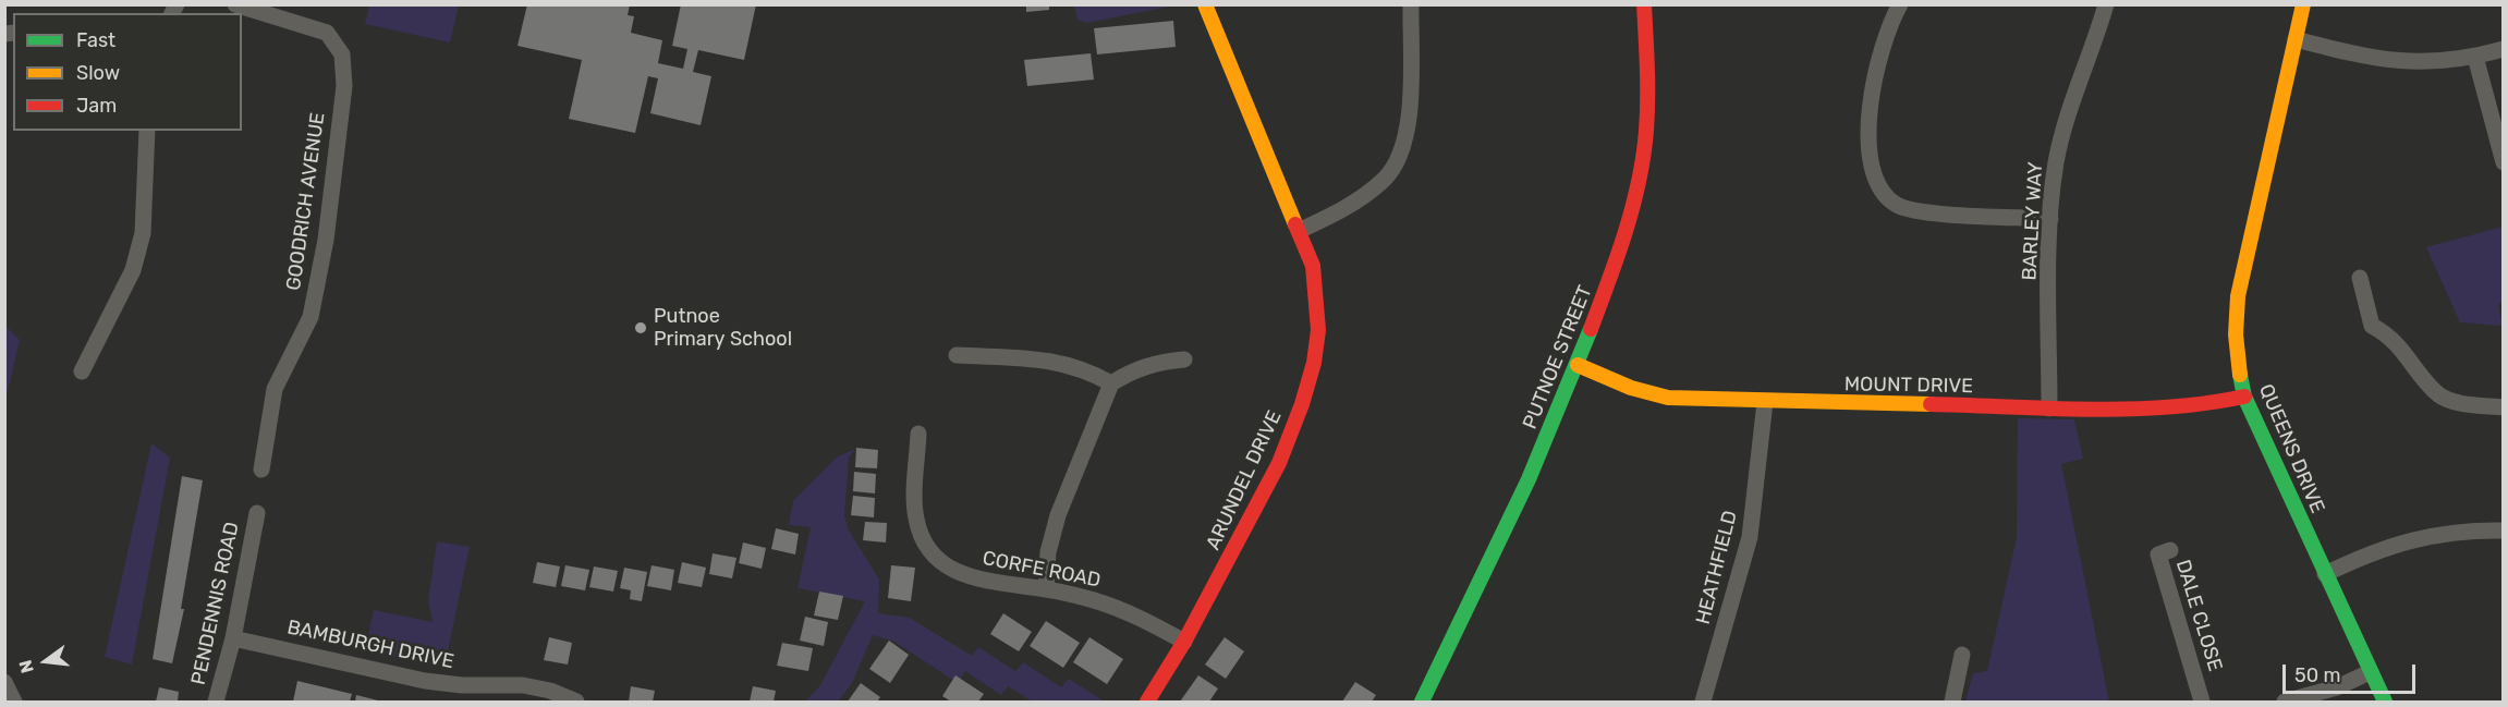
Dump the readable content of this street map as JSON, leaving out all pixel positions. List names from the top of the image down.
{
  "streets": {
    "street": [
      "GOODRICH AVENUE",
      "BARLEY WAY",
      "PUTNOE STREET",
      "MOUNT DRIVE",
      "QUEENS DRIVE",
      "ARUNDEL DRIVE",
      "HEATHFIELD",
      "CORFE ROAD",
      "PENDENNIS ROAD",
      "DALE CLOSE",
      "BAMBURGH DRIVE"
    ]
  },
  "crossings": [
    ["BARLEY WAY", "MOUNT DRIVE"],
    ["PUTNOE STREET", "MOUNT DRIVE"],
    ["MOUNT DRIVE", "QUEENS DRIVE"],
    ["MOUNT DRIVE", "HEATHFIELD"],
    ["ARUNDEL DRIVE", "CORFE ROAD"],
    ["PENDENNIS ROAD", "BAMBURGH DRIVE"]
  ],
  "places": ["Putnoe Primary School"],
  "legend": ["Fast", "Slow", "Jam"],
  "scale_bar": "50 m",
  "north": "left"
}
